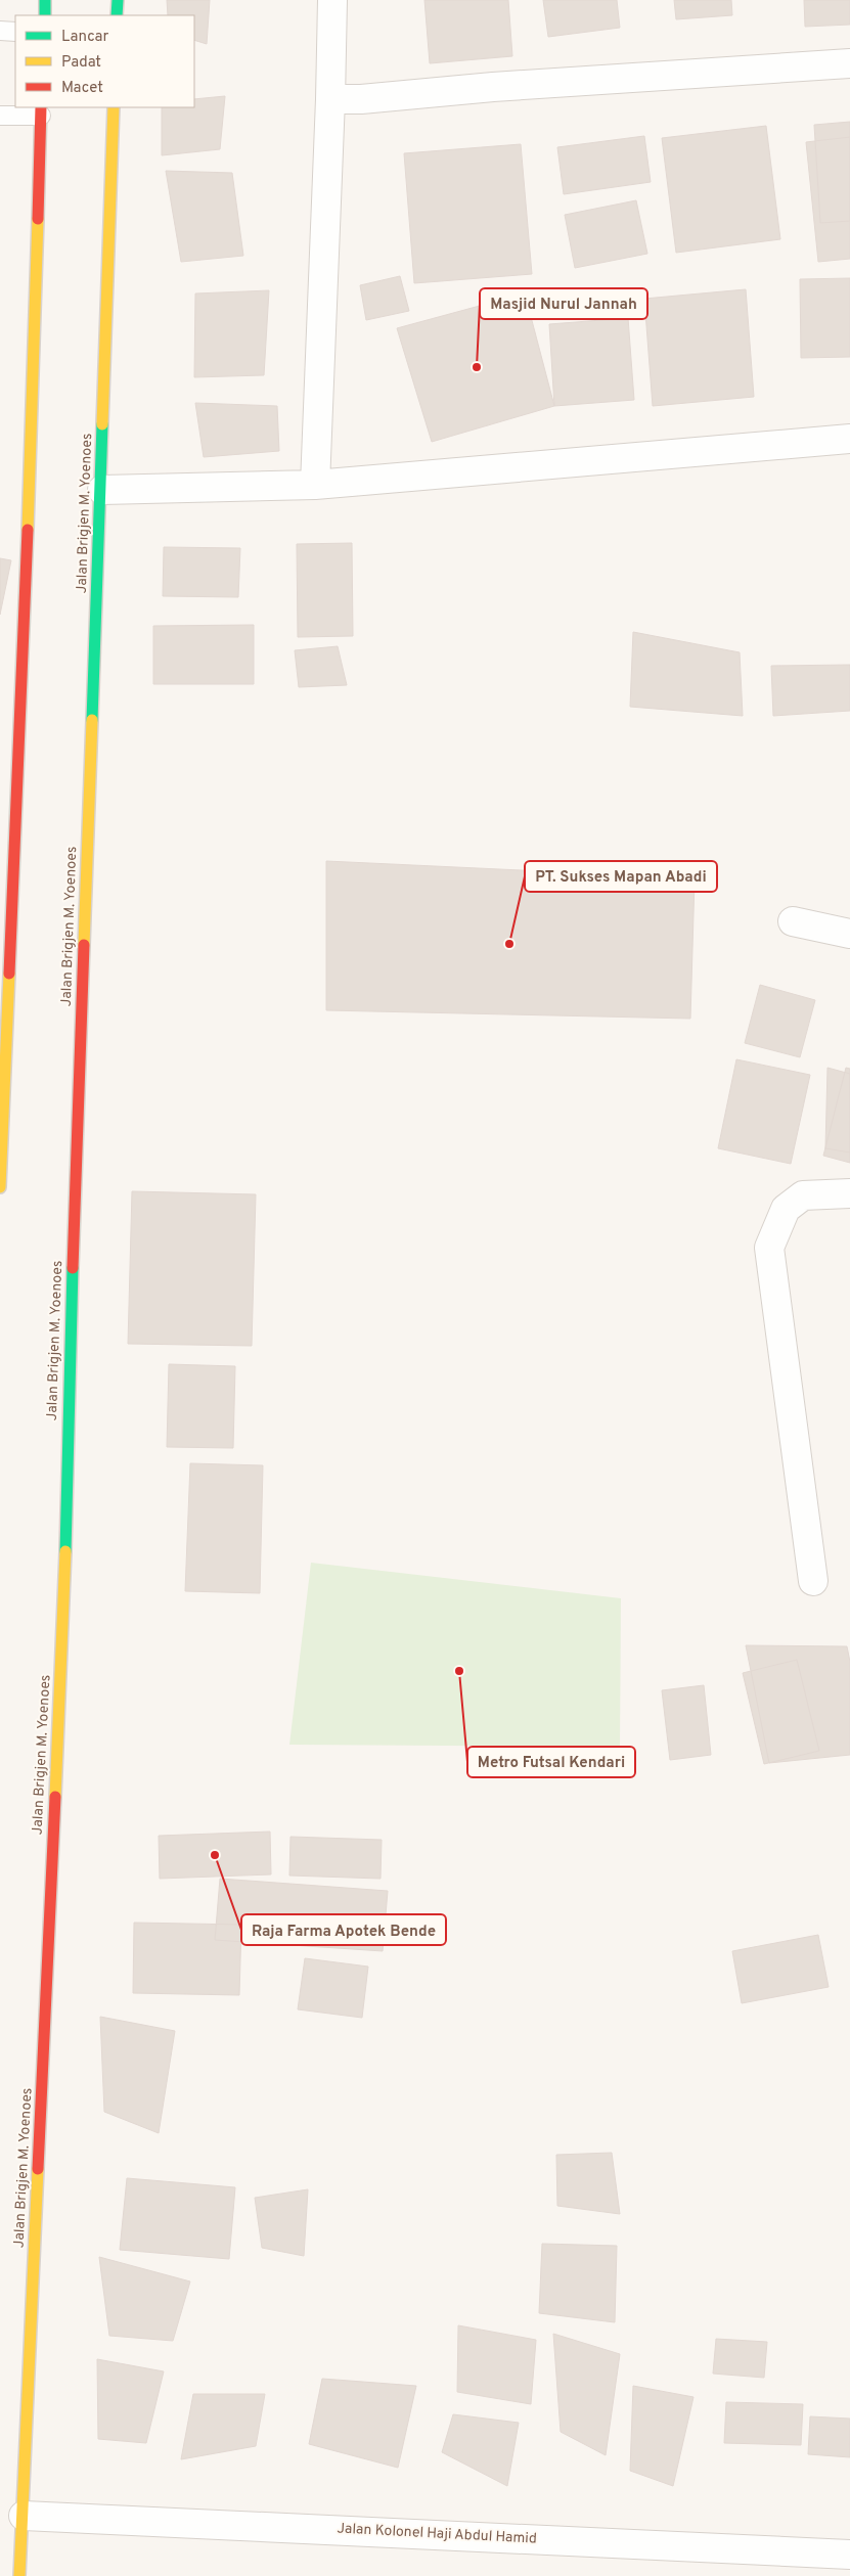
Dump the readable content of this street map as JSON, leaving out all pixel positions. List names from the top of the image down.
{
  "streets": {
    "main road": ["Jalan Brigjen M. Yoenoes"],
    "street": ["Jalan Kolonel Haji Abdul Hamid"]
  },
  "crossings": [
    ["Jalan Brigjen M. Yoenoes", "Jalan Kolonel Haji Abdul Hamid"]
  ],
  "places": [
    "Masjid Nurul Jannah",
    "PT. Sukses Mapan Abadi",
    "Metro Futsal Kendari",
    "Raja Farma Apotek Bende"
  ],
  "legend": ["Lancar", "Padat", "Macet"]
}
